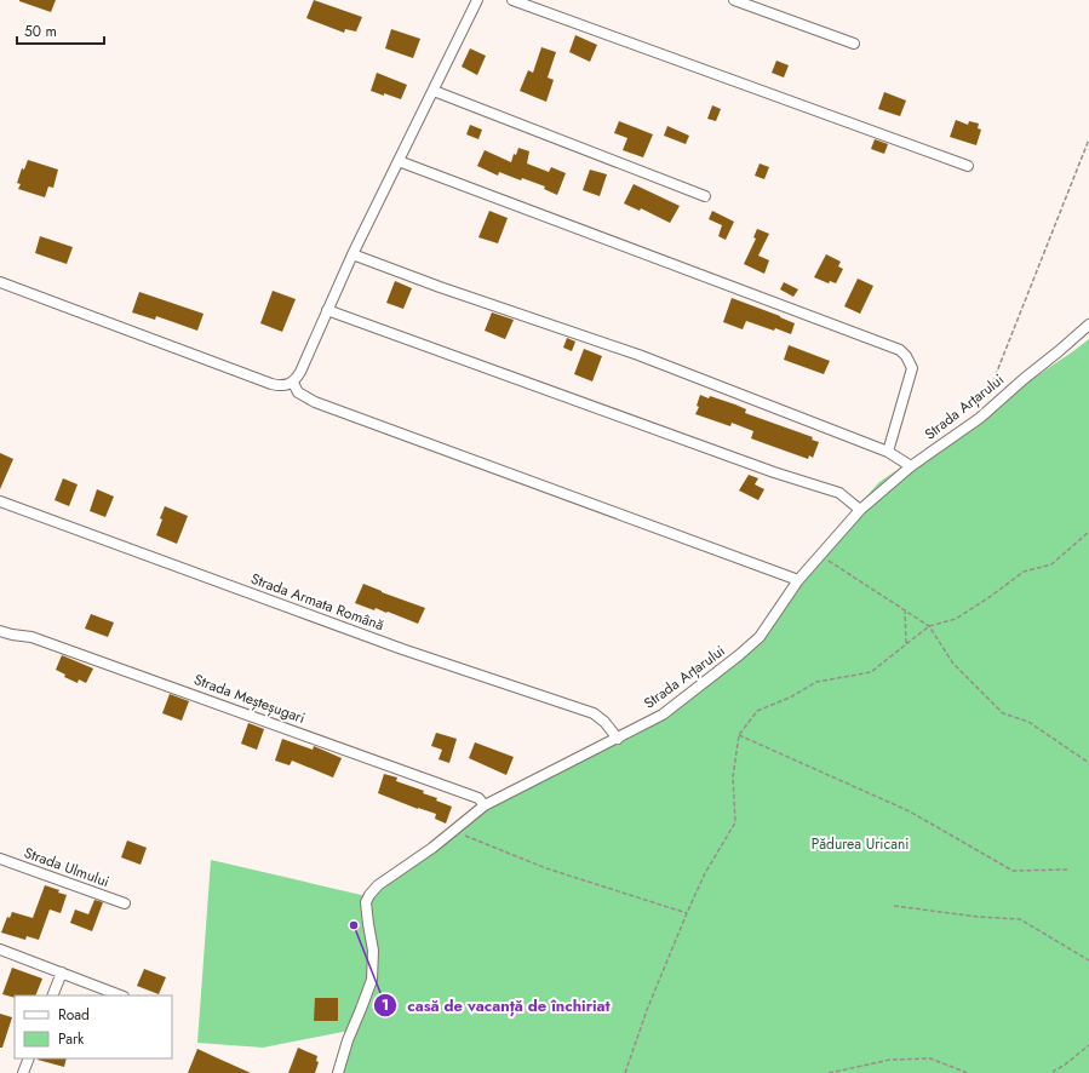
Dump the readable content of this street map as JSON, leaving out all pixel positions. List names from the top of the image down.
{
  "streets": {
    "street": [
      "Strada Arțarului",
      "Strada Armata Română",
      "Strada Meșteșugari",
      "Strada Ulmului"
    ]
  },
  "crossings": [
    ["Strada Arțarului", "Strada Armata Română"],
    ["Strada Arțarului", "Strada Meșteșugari"]
  ],
  "parks": ["Pădurea Uricani"],
  "places": ["casă de vacanță de închiriat"],
  "legend": ["Road", "Park"],
  "scale_bar": "50 m"
}
